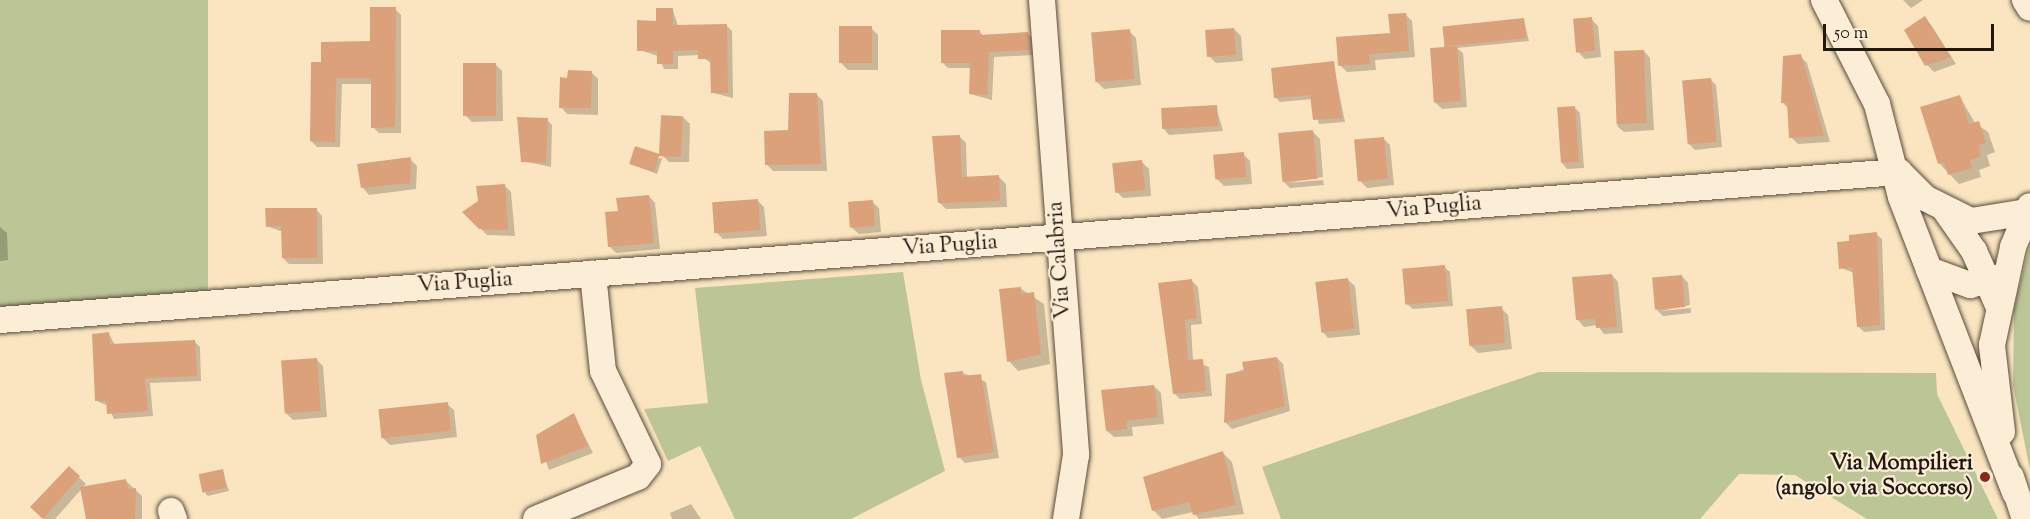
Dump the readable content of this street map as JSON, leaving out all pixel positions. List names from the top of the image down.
{
  "streets": {
    "street": ["Via Puglia", "Via Calabria"]
  },
  "crossings": [
    ["Via Puglia", "Via Calabria"]
  ],
  "places": ["Via Mompilieri (angolo via Soccorso)"],
  "scale_bar": "50 m"
}
